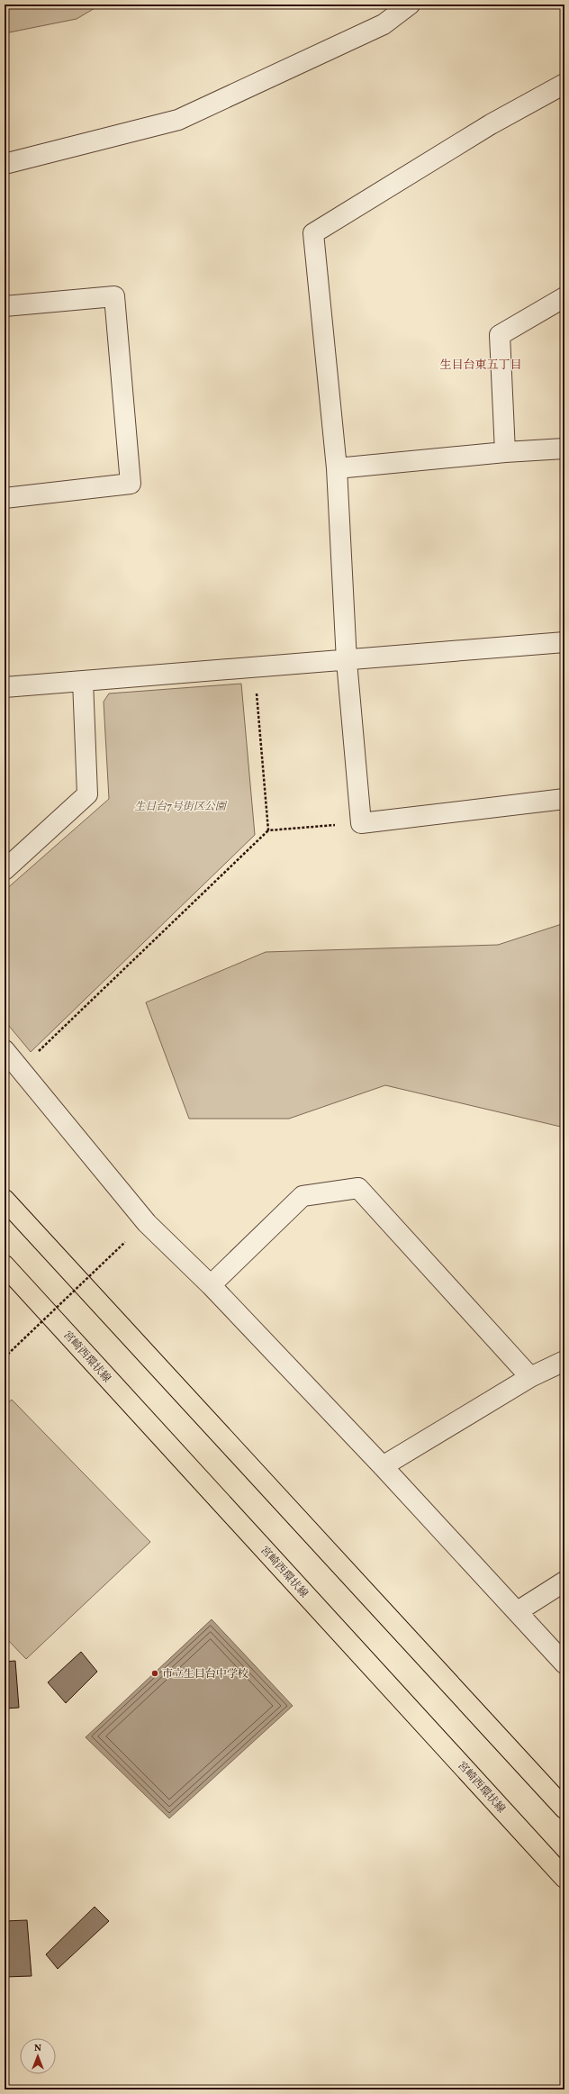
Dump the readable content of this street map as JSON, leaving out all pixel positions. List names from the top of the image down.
{
  "streets": {
    "main road": ["宮崎西環状線"]
  },
  "districts": ["生目台東五丁目"],
  "parks": ["生目台7号街区公園"],
  "places": ["市立生目台中学校"],
  "north": "top"
}
